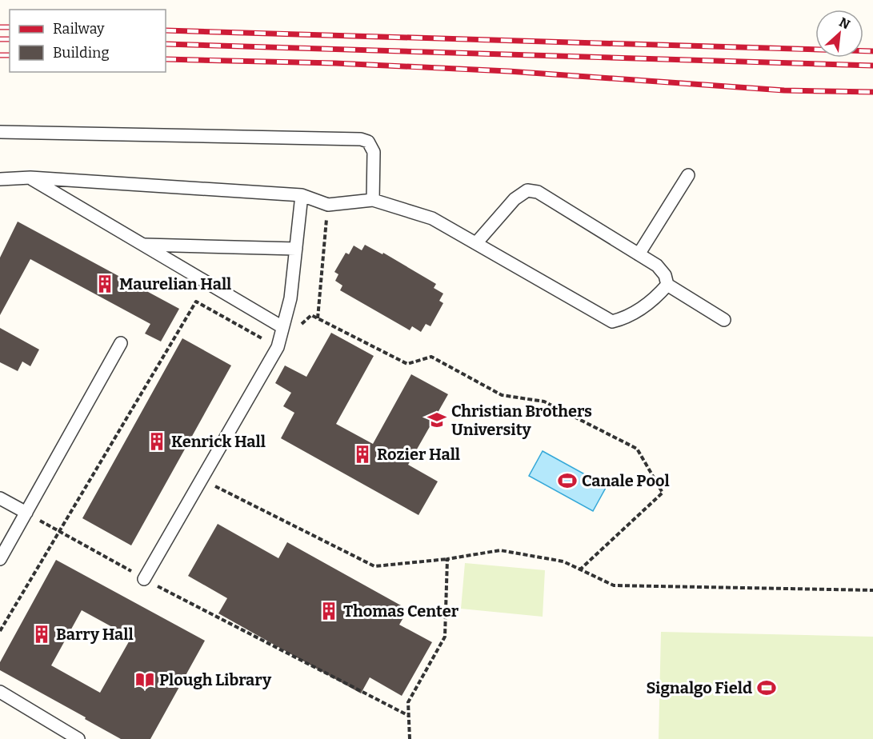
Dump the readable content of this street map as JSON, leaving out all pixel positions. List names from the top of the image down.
{
  "places": {
    "building": [
      "Maurelian Hall",
      "Kenrick Hall",
      "Rozier Hall",
      "Thomas Center",
      "Barry Hall"
    ],
    "school or university": ["Christian Brothers University"],
    "sports": ["Canale Pool", "Signalgo Field"],
    "library": ["Plough Library"]
  },
  "legend": ["Railway", "Building"],
  "north": "top right"
}
